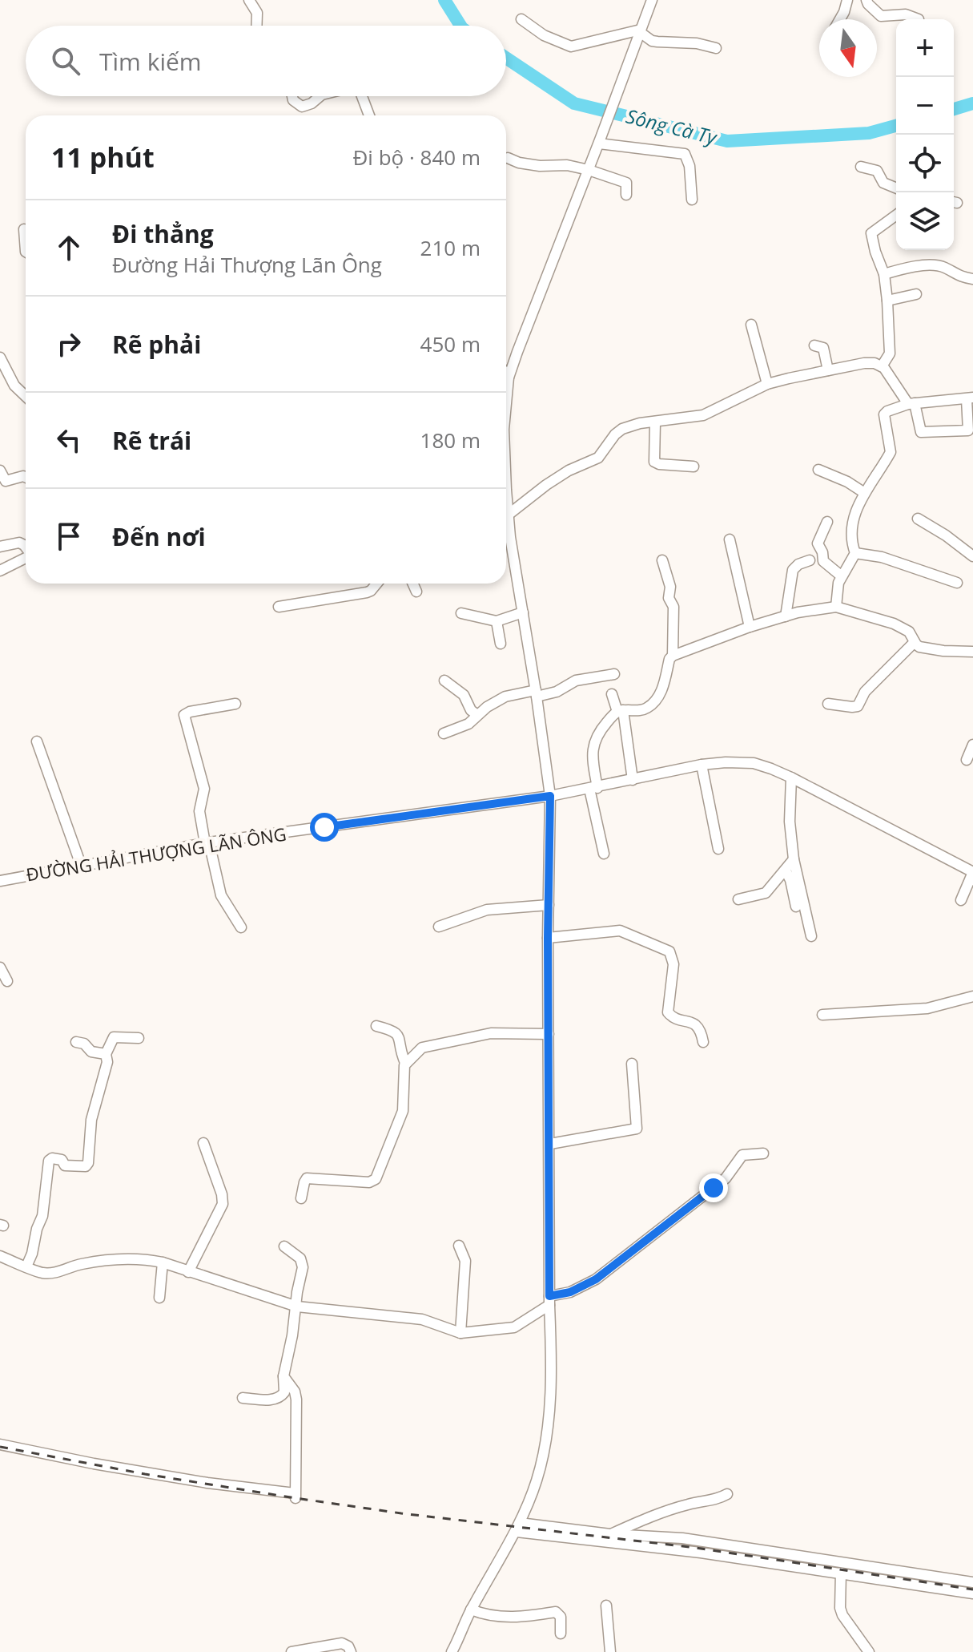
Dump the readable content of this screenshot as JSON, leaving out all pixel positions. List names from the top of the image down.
{
  "streets": {
    "street": ["ĐƯỜNG HẢI THƯỢNG LÃN ÔNG"]
  },
  "water": ["Sông Cà Ty"],
  "north": "bottom",
  "page": {
    "map_buttons": ["+", "−"],
    "search": "Tìm kiếm",
    "heading": ["11 phút", "Đi bộ · 840 m"],
    "list": [
      ["Đi thẳng", "Đường Hải Thượng Lãn Ông", "210 m"],
      ["Rẽ phải", "450 m"],
      ["Rẽ trái", "180 m"],
      "Đến nơi"
    ]
  }
}
